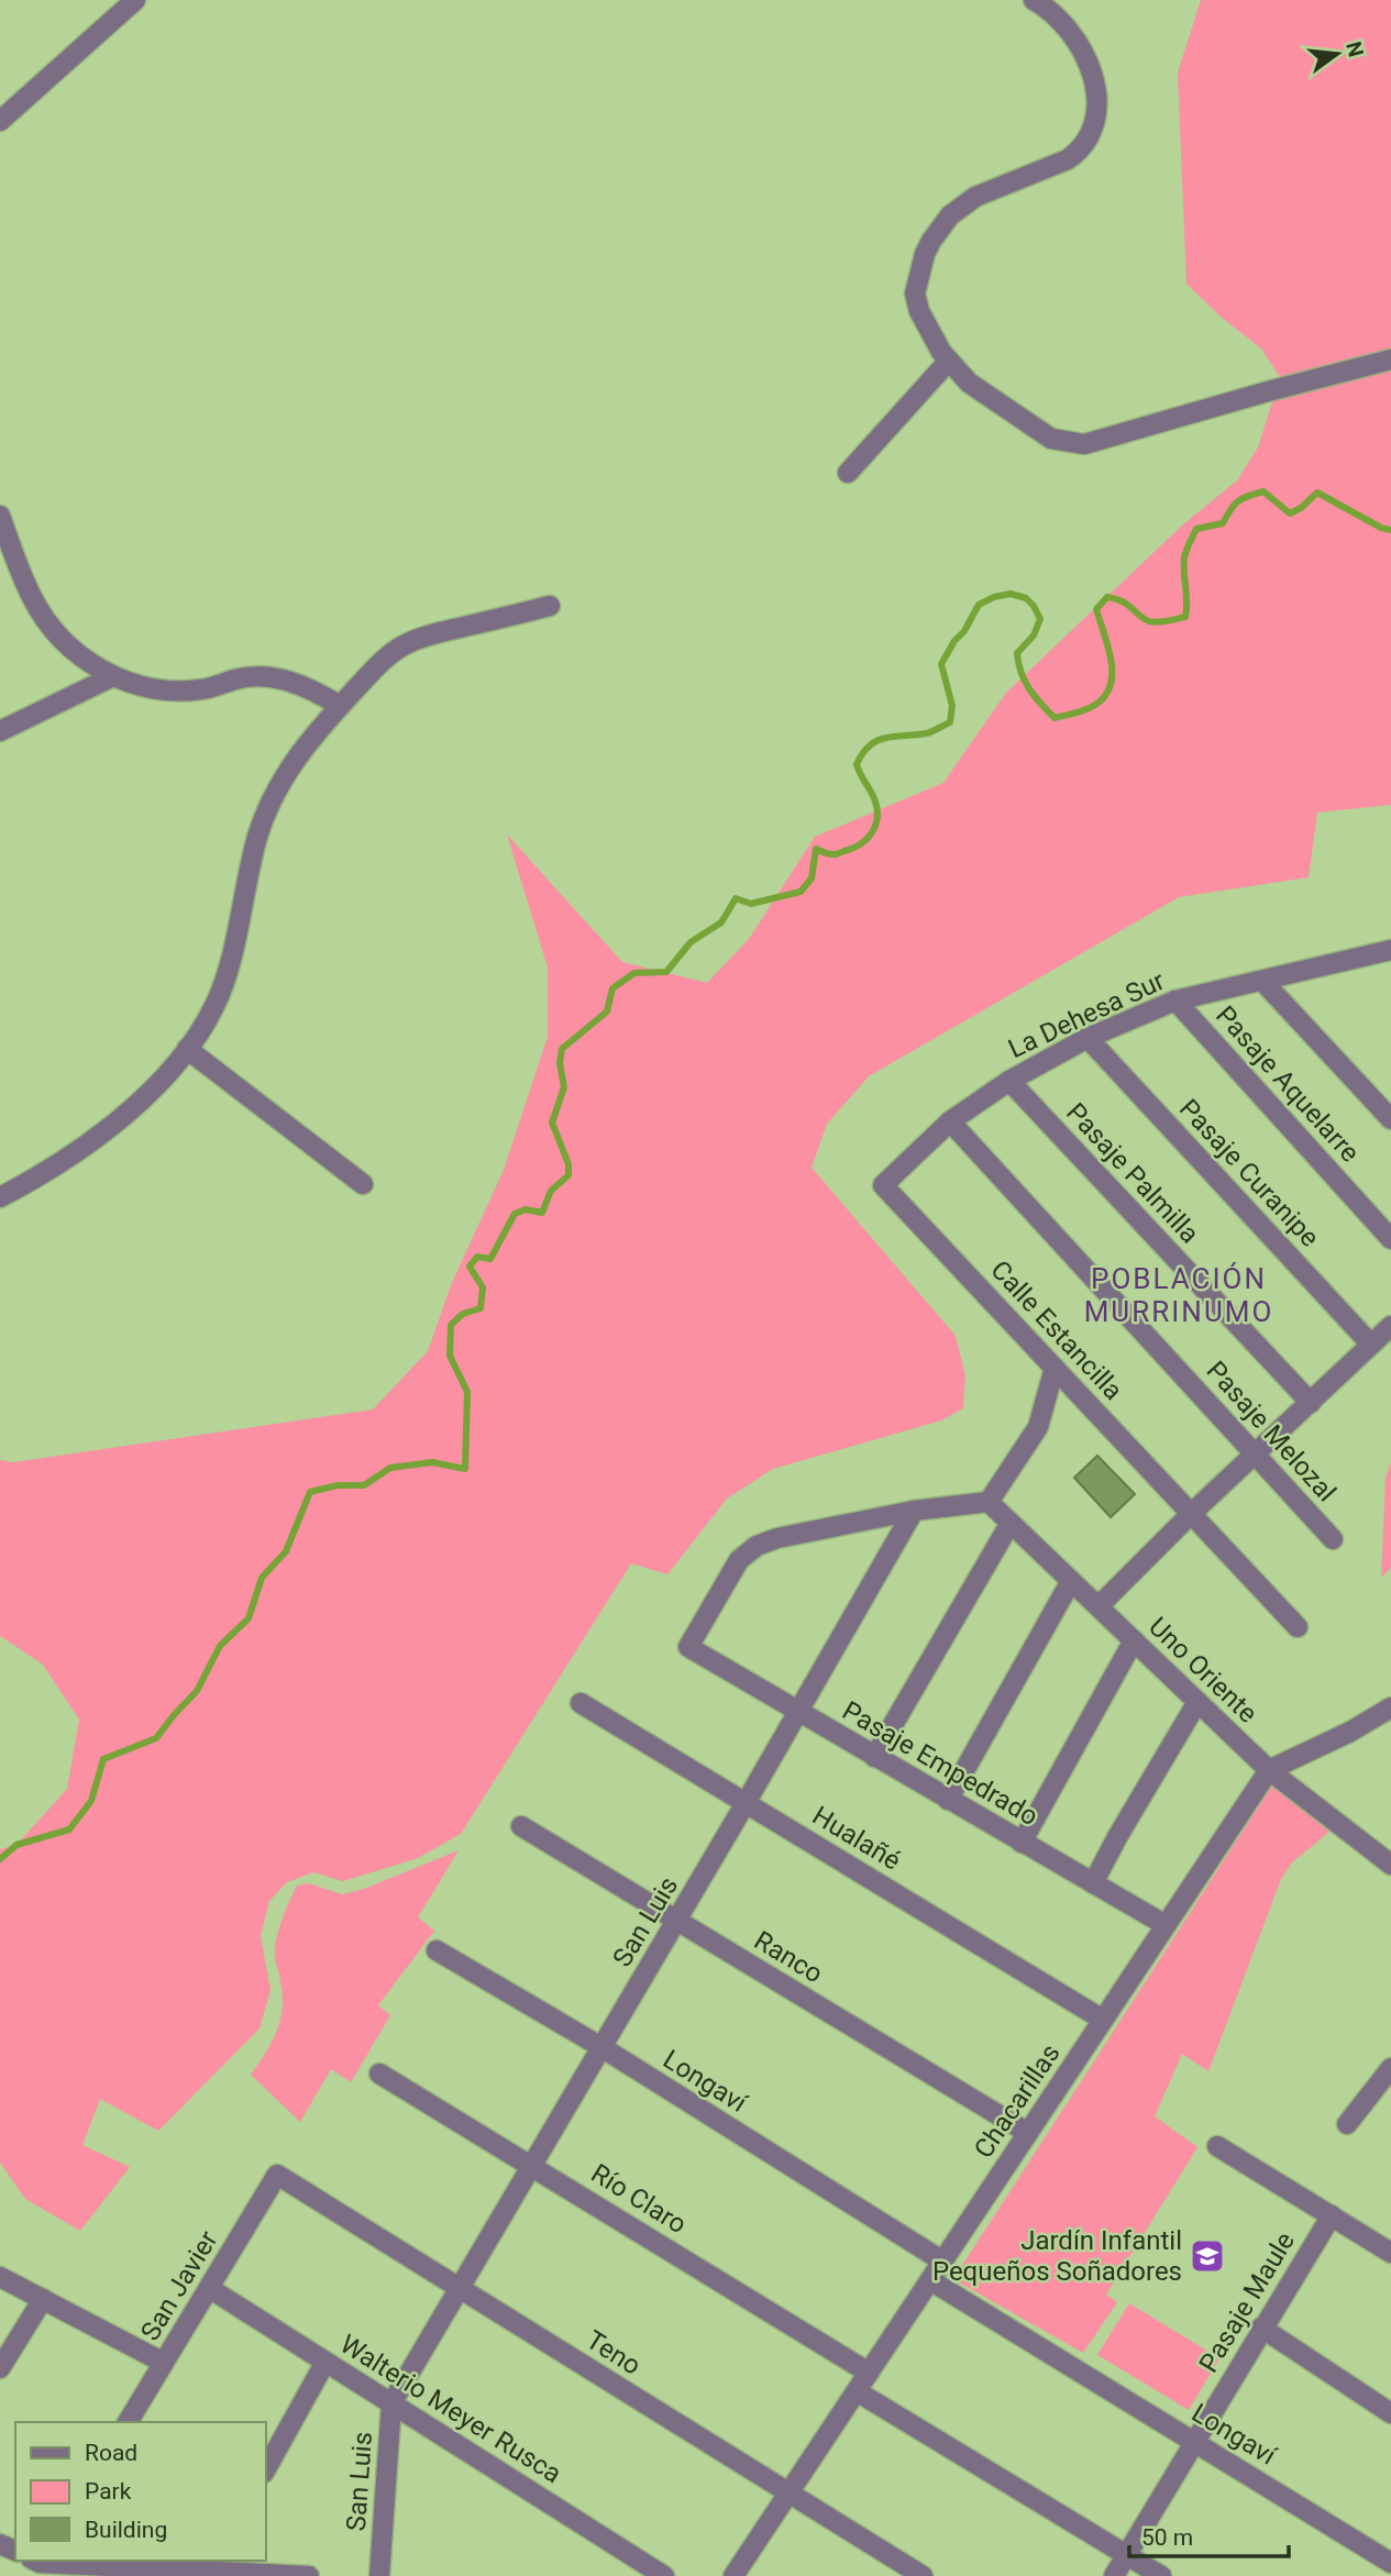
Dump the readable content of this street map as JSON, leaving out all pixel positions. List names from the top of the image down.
{
  "streets": {
    "street": [
      "La Dehesa Sur",
      "Pasaje Aquelarre",
      "Pasaje Palmilla",
      "Pasaje Curanipe",
      "Calle Estancilla",
      "Pasaje Melozal",
      "Uno Oriente",
      "Pasaje Empedrado",
      "Hualañé",
      "San Luis",
      "Ranco",
      "Longaví",
      "Chacarillas",
      "Río Claro",
      "San Javier",
      "Pasaje Maule",
      "Teno",
      "Walterio Meyer Rusca"
    ]
  },
  "crossings": [
    ["La Dehesa Sur", "Pasaje Aquelarre"],
    ["La Dehesa Sur", "Pasaje Palmilla"],
    ["La Dehesa Sur", "Pasaje Curanipe"],
    ["La Dehesa Sur", "Calle Estancilla"],
    ["La Dehesa Sur", "Pasaje Melozal"],
    ["Uno Oriente", "Chacarillas"],
    ["Pasaje Empedrado", "San Luis"],
    ["Pasaje Empedrado", "Chacarillas"],
    ["Hualañé", "San Luis"],
    ["Hualañé", "Chacarillas"],
    ["San Luis", "Ranco"],
    ["San Luis", "Longaví"],
    ["San Luis", "Río Claro"],
    ["San Luis", "Teno"],
    ["San Luis", "Walterio Meyer Rusca"],
    ["Ranco", "Chacarillas"],
    ["Longaví", "Chacarillas"],
    ["Longaví", "Pasaje Maule"],
    ["Chacarillas", "Río Claro"],
    ["Chacarillas", "Teno"],
    ["San Javier", "Teno"],
    ["San Javier", "Walterio Meyer Rusca"]
  ],
  "districts": ["POBLACIÓN MURRINUMO"],
  "places": {
    "school or university": ["Jardín Infantil Pequeños Soñadores"]
  },
  "legend": ["Road", "Park", "Building"],
  "scale_bar": "50 m",
  "north": "right"
}
